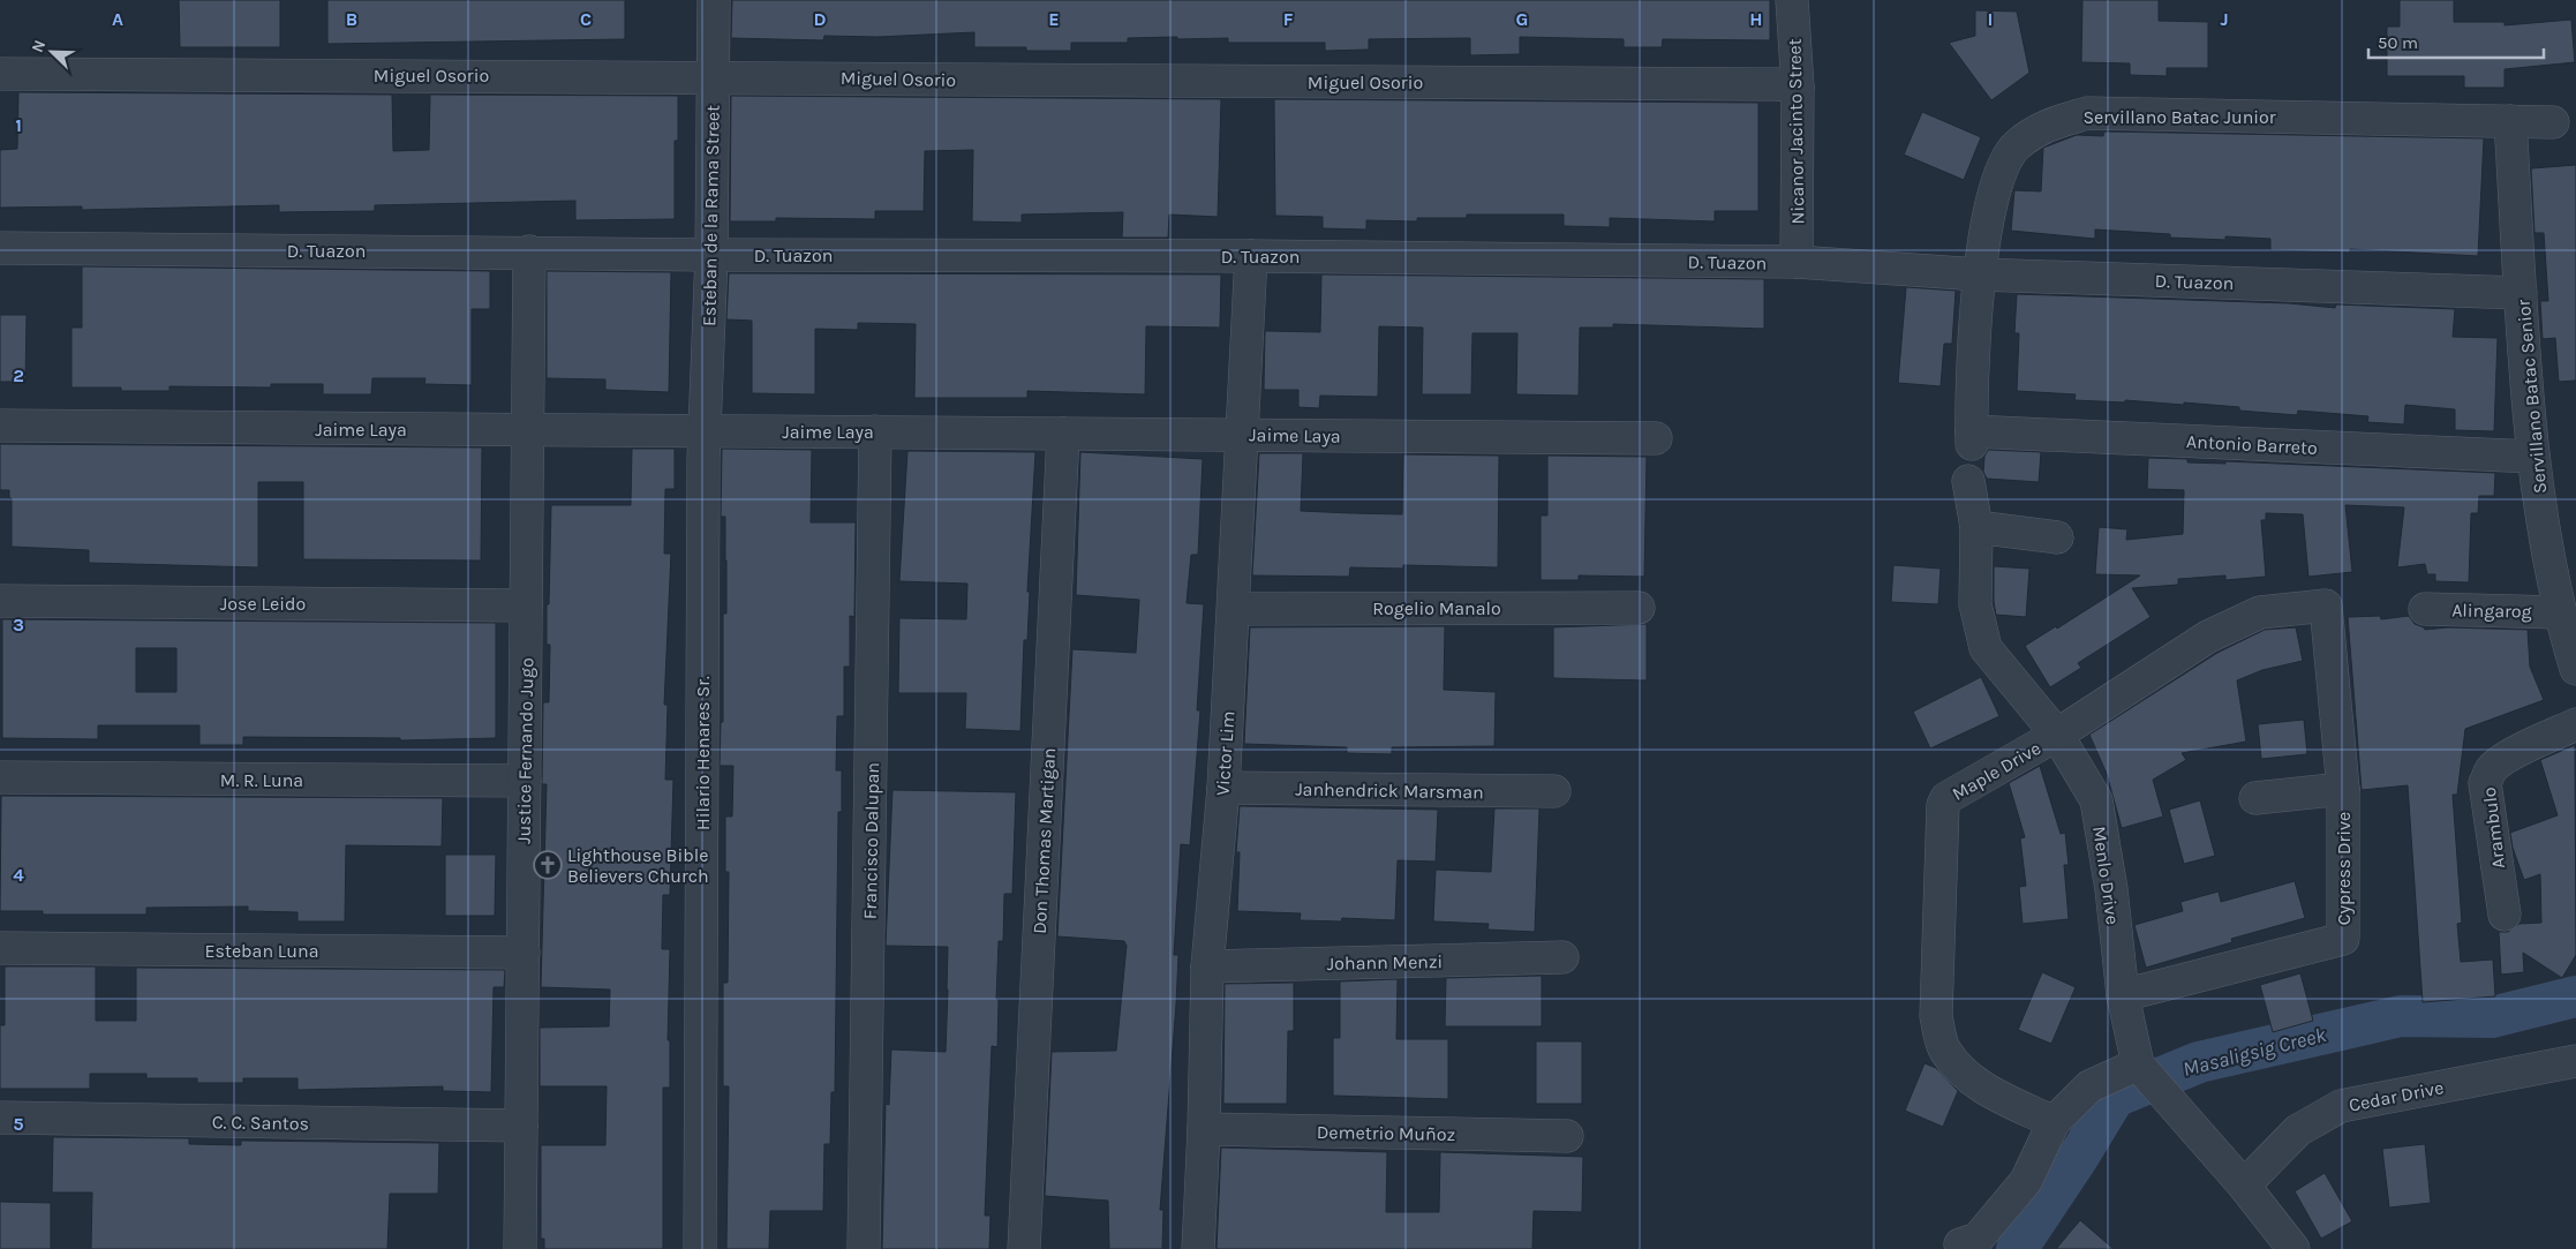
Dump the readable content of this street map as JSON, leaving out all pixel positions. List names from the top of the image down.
{
  "streets": {
    "street": [
      "Miguel Osorio",
      "Servillano Batac Junior",
      "Nicanor Jacinto Street",
      "Esteban de la Rama Street",
      "D. Tuazon",
      "Servillano Batac Senior",
      "Jaime Laya",
      "Antonio Barreto",
      "Jose Leido",
      "Rogelio Manalo",
      "Alingarog",
      "Justice Fernando Jugo",
      "Hilario Henares Sr.",
      "Victor Lim",
      "Maple Drive",
      "M. R. Luna",
      "Janhendrick Marsman",
      "Arambulo",
      "Francisco Dalupan",
      "Don Thomas Martigan",
      "Cypress Drive",
      "Menlo Drive",
      "Esteban Luna",
      "Johann Menzi",
      "Cedar Drive",
      "C. C. Santos",
      "Demetrio Muñoz"
    ]
  },
  "crossings": [
    ["Miguel Osorio", "Nicanor Jacinto Street"],
    ["Miguel Osorio", "Esteban de la Rama Street"],
    ["Servillano Batac Junior", "D. Tuazon"],
    ["Servillano Batac Junior", "Servillano Batac Senior"],
    ["Servillano Batac Junior", "Antonio Barreto"],
    ["Nicanor Jacinto Street", "D. Tuazon"],
    ["Esteban de la Rama Street", "D. Tuazon"],
    ["Esteban de la Rama Street", "Jaime Laya"],
    ["Esteban de la Rama Street", "Hilario Henares Sr."],
    ["D. Tuazon", "Servillano Batac Senior"],
    ["D. Tuazon", "Justice Fernando Jugo"],
    ["D. Tuazon", "Victor Lim"],
    ["Servillano Batac Senior", "Antonio Barreto"],
    ["Servillano Batac Senior", "Alingarog"],
    ["Jaime Laya", "Justice Fernando Jugo"],
    ["Jaime Laya", "Hilario Henares Sr."],
    ["Jaime Laya", "Victor Lim"],
    ["Jaime Laya", "Francisco Dalupan"],
    ["Jaime Laya", "Don Thomas Martigan"],
    ["Jose Leido", "Justice Fernando Jugo"],
    ["Rogelio Manalo", "Victor Lim"],
    ["Justice Fernando Jugo", "M. R. Luna"],
    ["Justice Fernando Jugo", "Esteban Luna"],
    ["Justice Fernando Jugo", "C. C. Santos"],
    ["Victor Lim", "Janhendrick Marsman"],
    ["Victor Lim", "Johann Menzi"],
    ["Victor Lim", "Demetrio Muñoz"],
    ["Maple Drive", "Cypress Drive"],
    ["Maple Drive", "Menlo Drive"],
    ["Cypress Drive", "Menlo Drive"],
    ["Menlo Drive", "Cedar Drive"]
  ],
  "water": ["Masaligsig Creek"],
  "places": {
    "church": ["Lighthouse Bible Believers Church"]
  },
  "scale_bar": "50 m",
  "north": "top left",
  "grid": {
    "columns": [
      "A",
      "B",
      "C",
      "D",
      "E",
      "F",
      "G",
      "H",
      "I",
      "J"
    ],
    "rows": [
      "1",
      "2",
      "3",
      "4",
      "5"
    ]
  }
}
